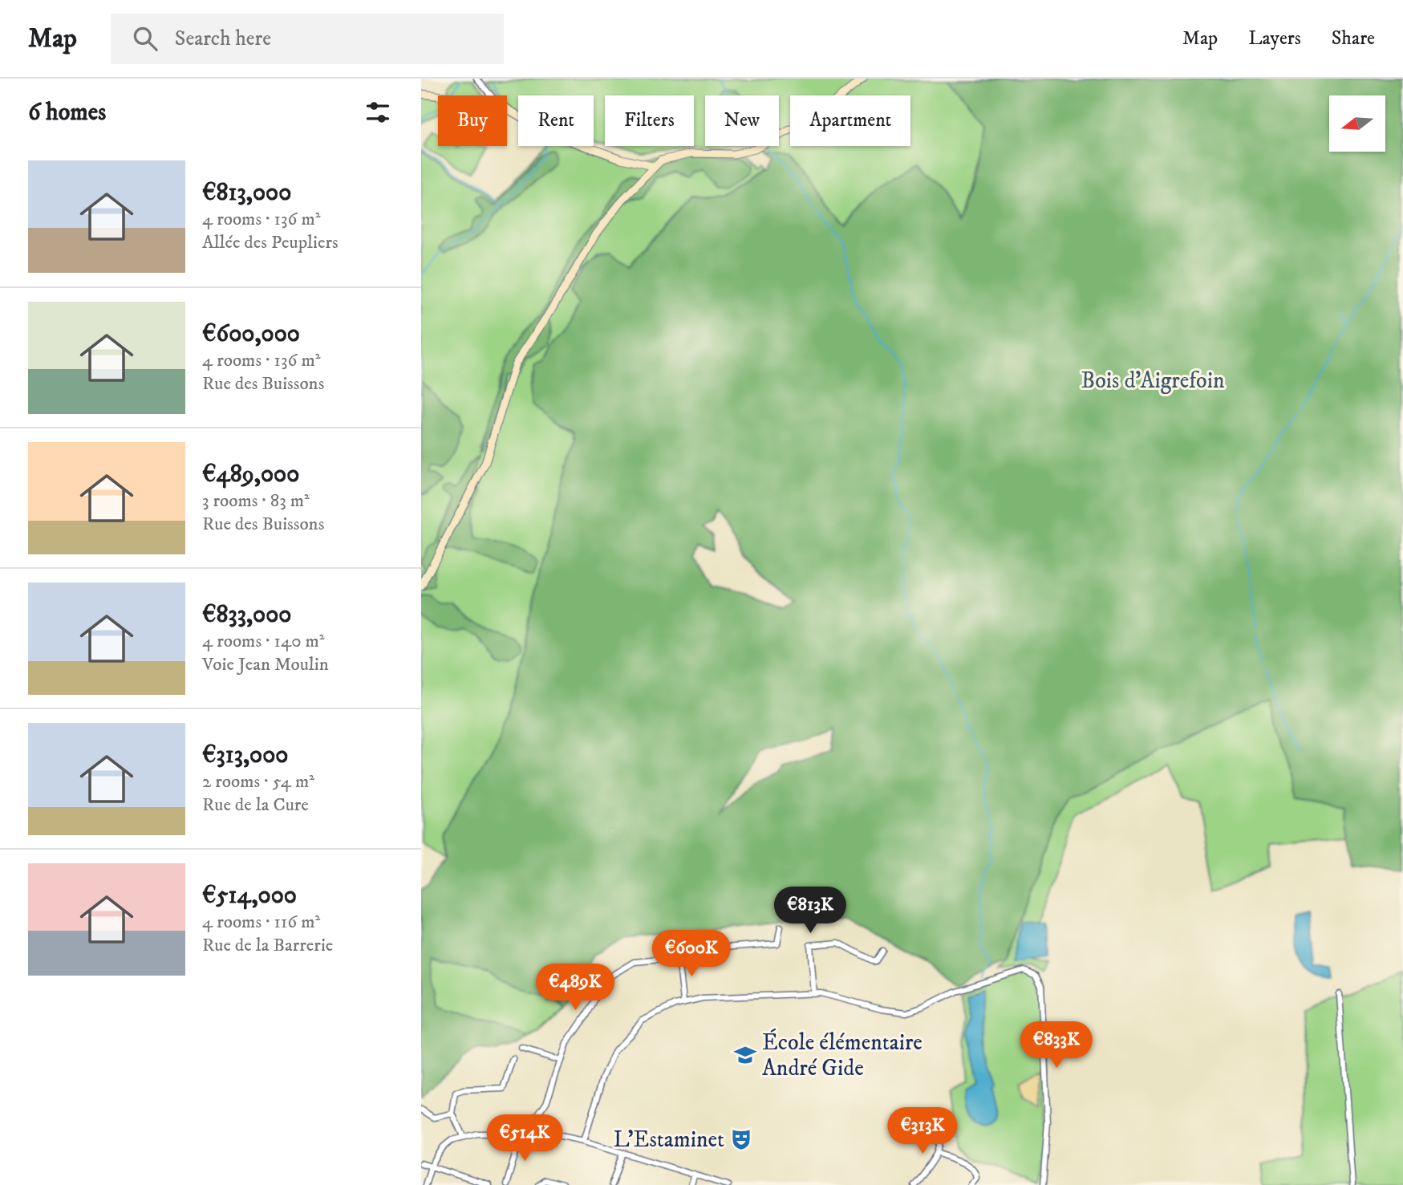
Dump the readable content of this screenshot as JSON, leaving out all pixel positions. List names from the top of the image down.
{
  "parks": ["Bois d'Aigrefoin"],
  "places": {
    "school or university": ["École élémentaire André Gide"],
    "theatre": ["L'Estaminet"]
  },
  "north": "left",
  "page": {
    "header": "Map",
    "search": "Search here",
    "nav": ["Map", "Layers", "Share"],
    "heading": "6 homes",
    "chip": [
      "Buy",
      "Rent",
      "Filters",
      "New",
      "Apartment"
    ],
    "list": [
      {
        "name": "€813,000",
        "note": "4 rooms · 136 m² · Allée des Peupliers"
      },
      {
        "name": "€600,000",
        "note": "4 rooms · 136 m² · Rue des Buissons"
      },
      {
        "name": "€489,000",
        "note": "3 rooms · 83 m² · Rue des Buissons"
      },
      {
        "name": "€833,000",
        "note": "4 rooms · 140 m² · Voie Jean Moulin"
      },
      {
        "name": "€313,000",
        "note": "2 rooms · 54 m² · Rue de la Cure"
      },
      {
        "name": "€514,000",
        "note": "4 rooms · 116 m² · Rue de la Barrerie"
      }
    ],
    "price": [
      "€813K",
      "€600K",
      "€489K",
      "€833K",
      "€313K",
      "€514K"
    ]
  }
}
